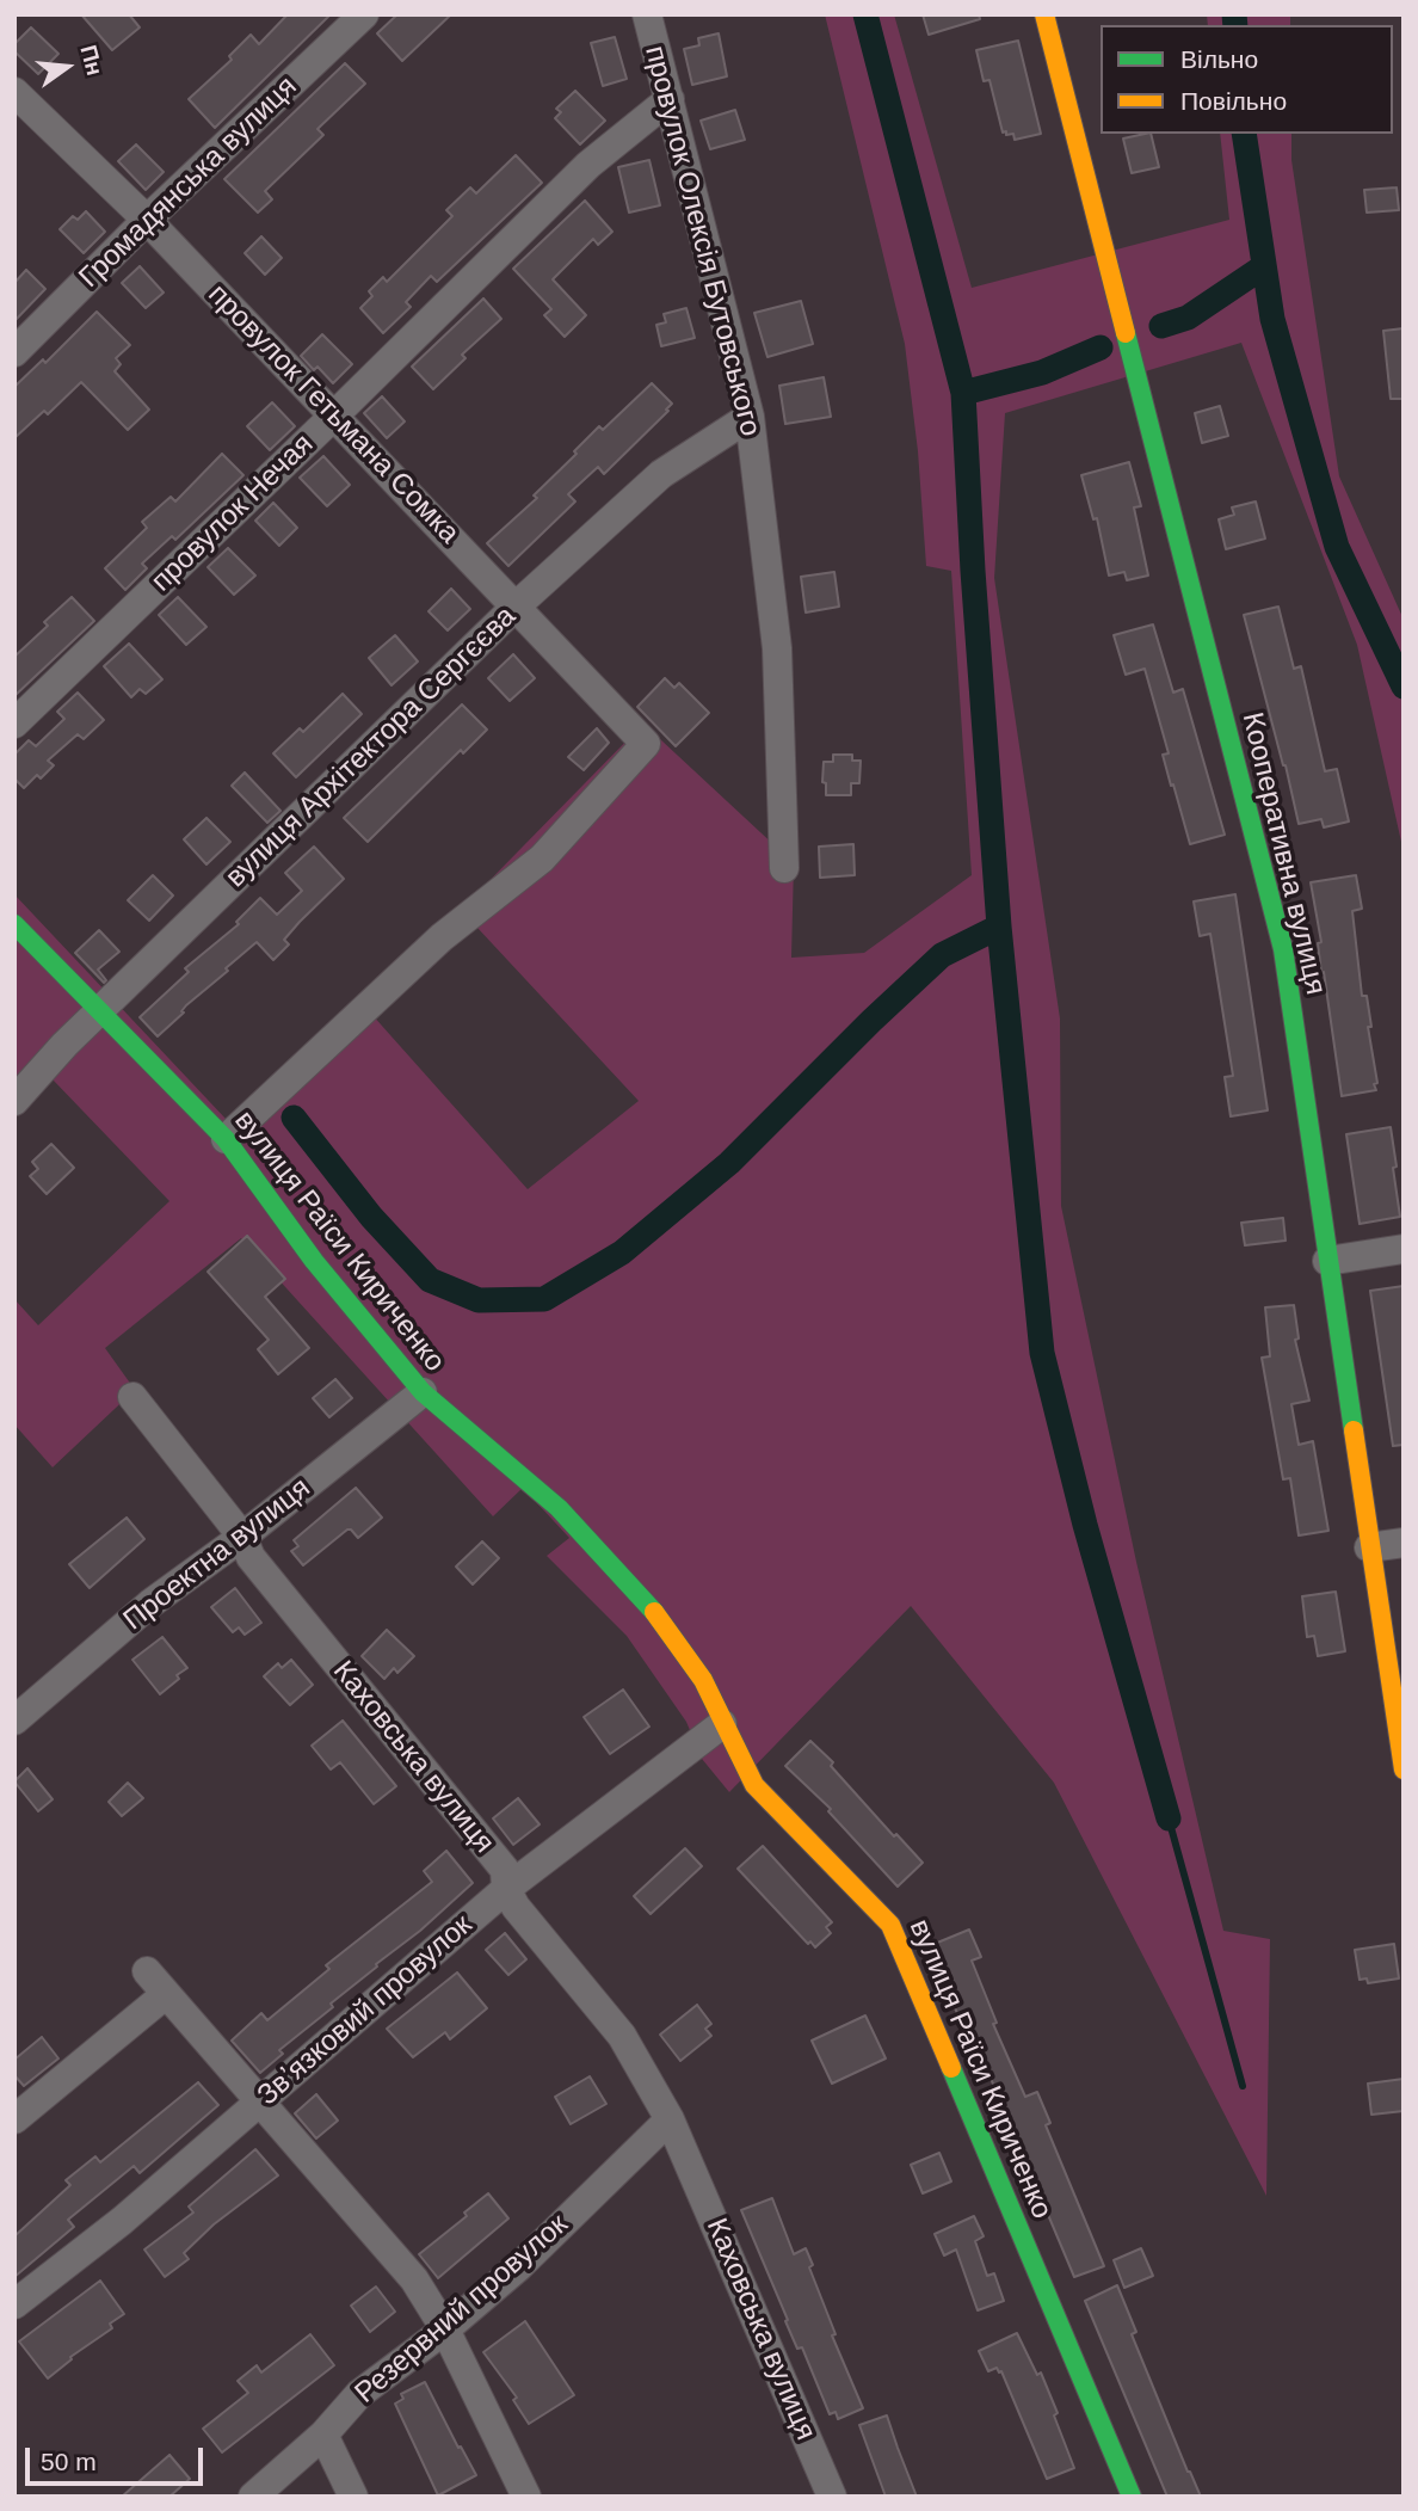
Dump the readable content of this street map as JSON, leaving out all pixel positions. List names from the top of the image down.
{
  "streets": {
    "street": [
      "Громадянська вулиця",
      "провулок Олексія Бутовського",
      "провулок Гетьмана Сомка",
      "провулок Нечая",
      "вулиця Архітектора Сергєєва",
      "Кооперативна вулиця",
      "вулиця Раїси Кириченко",
      "Проектна вулиця",
      "Каховська вулиця",
      "Звʼязковий провулок",
      "Резервний провулок"
    ]
  },
  "crossings": [
    ["Громадянська вулиця", "провулок Гетьмана Сомка"],
    ["провулок Олексія Бутовського", "провулок Нечая"],
    ["провулок Олексія Бутовського", "вулиця Архітектора Сергєєва"],
    ["провулок Гетьмана Сомка", "провулок Нечая"],
    ["провулок Гетьмана Сомка", "вулиця Архітектора Сергєєва"],
    ["провулок Гетьмана Сомка", "вулиця Раїси Кириченко"],
    ["вулиця Архітектора Сергєєва", "вулиця Раїси Кириченко"],
    ["вулиця Раїси Кириченко", "Проектна вулиця"],
    ["вулиця Раїси Кириченко", "Звʼязковий провулок"],
    ["Проектна вулиця", "Каховська вулиця"],
    ["Каховська вулиця", "Звʼязковий провулок"],
    ["Каховська вулиця", "Резервний провулок"]
  ],
  "legend": ["Вільно", "Повільно"],
  "scale_bar": "50 m",
  "north": "right"
}
